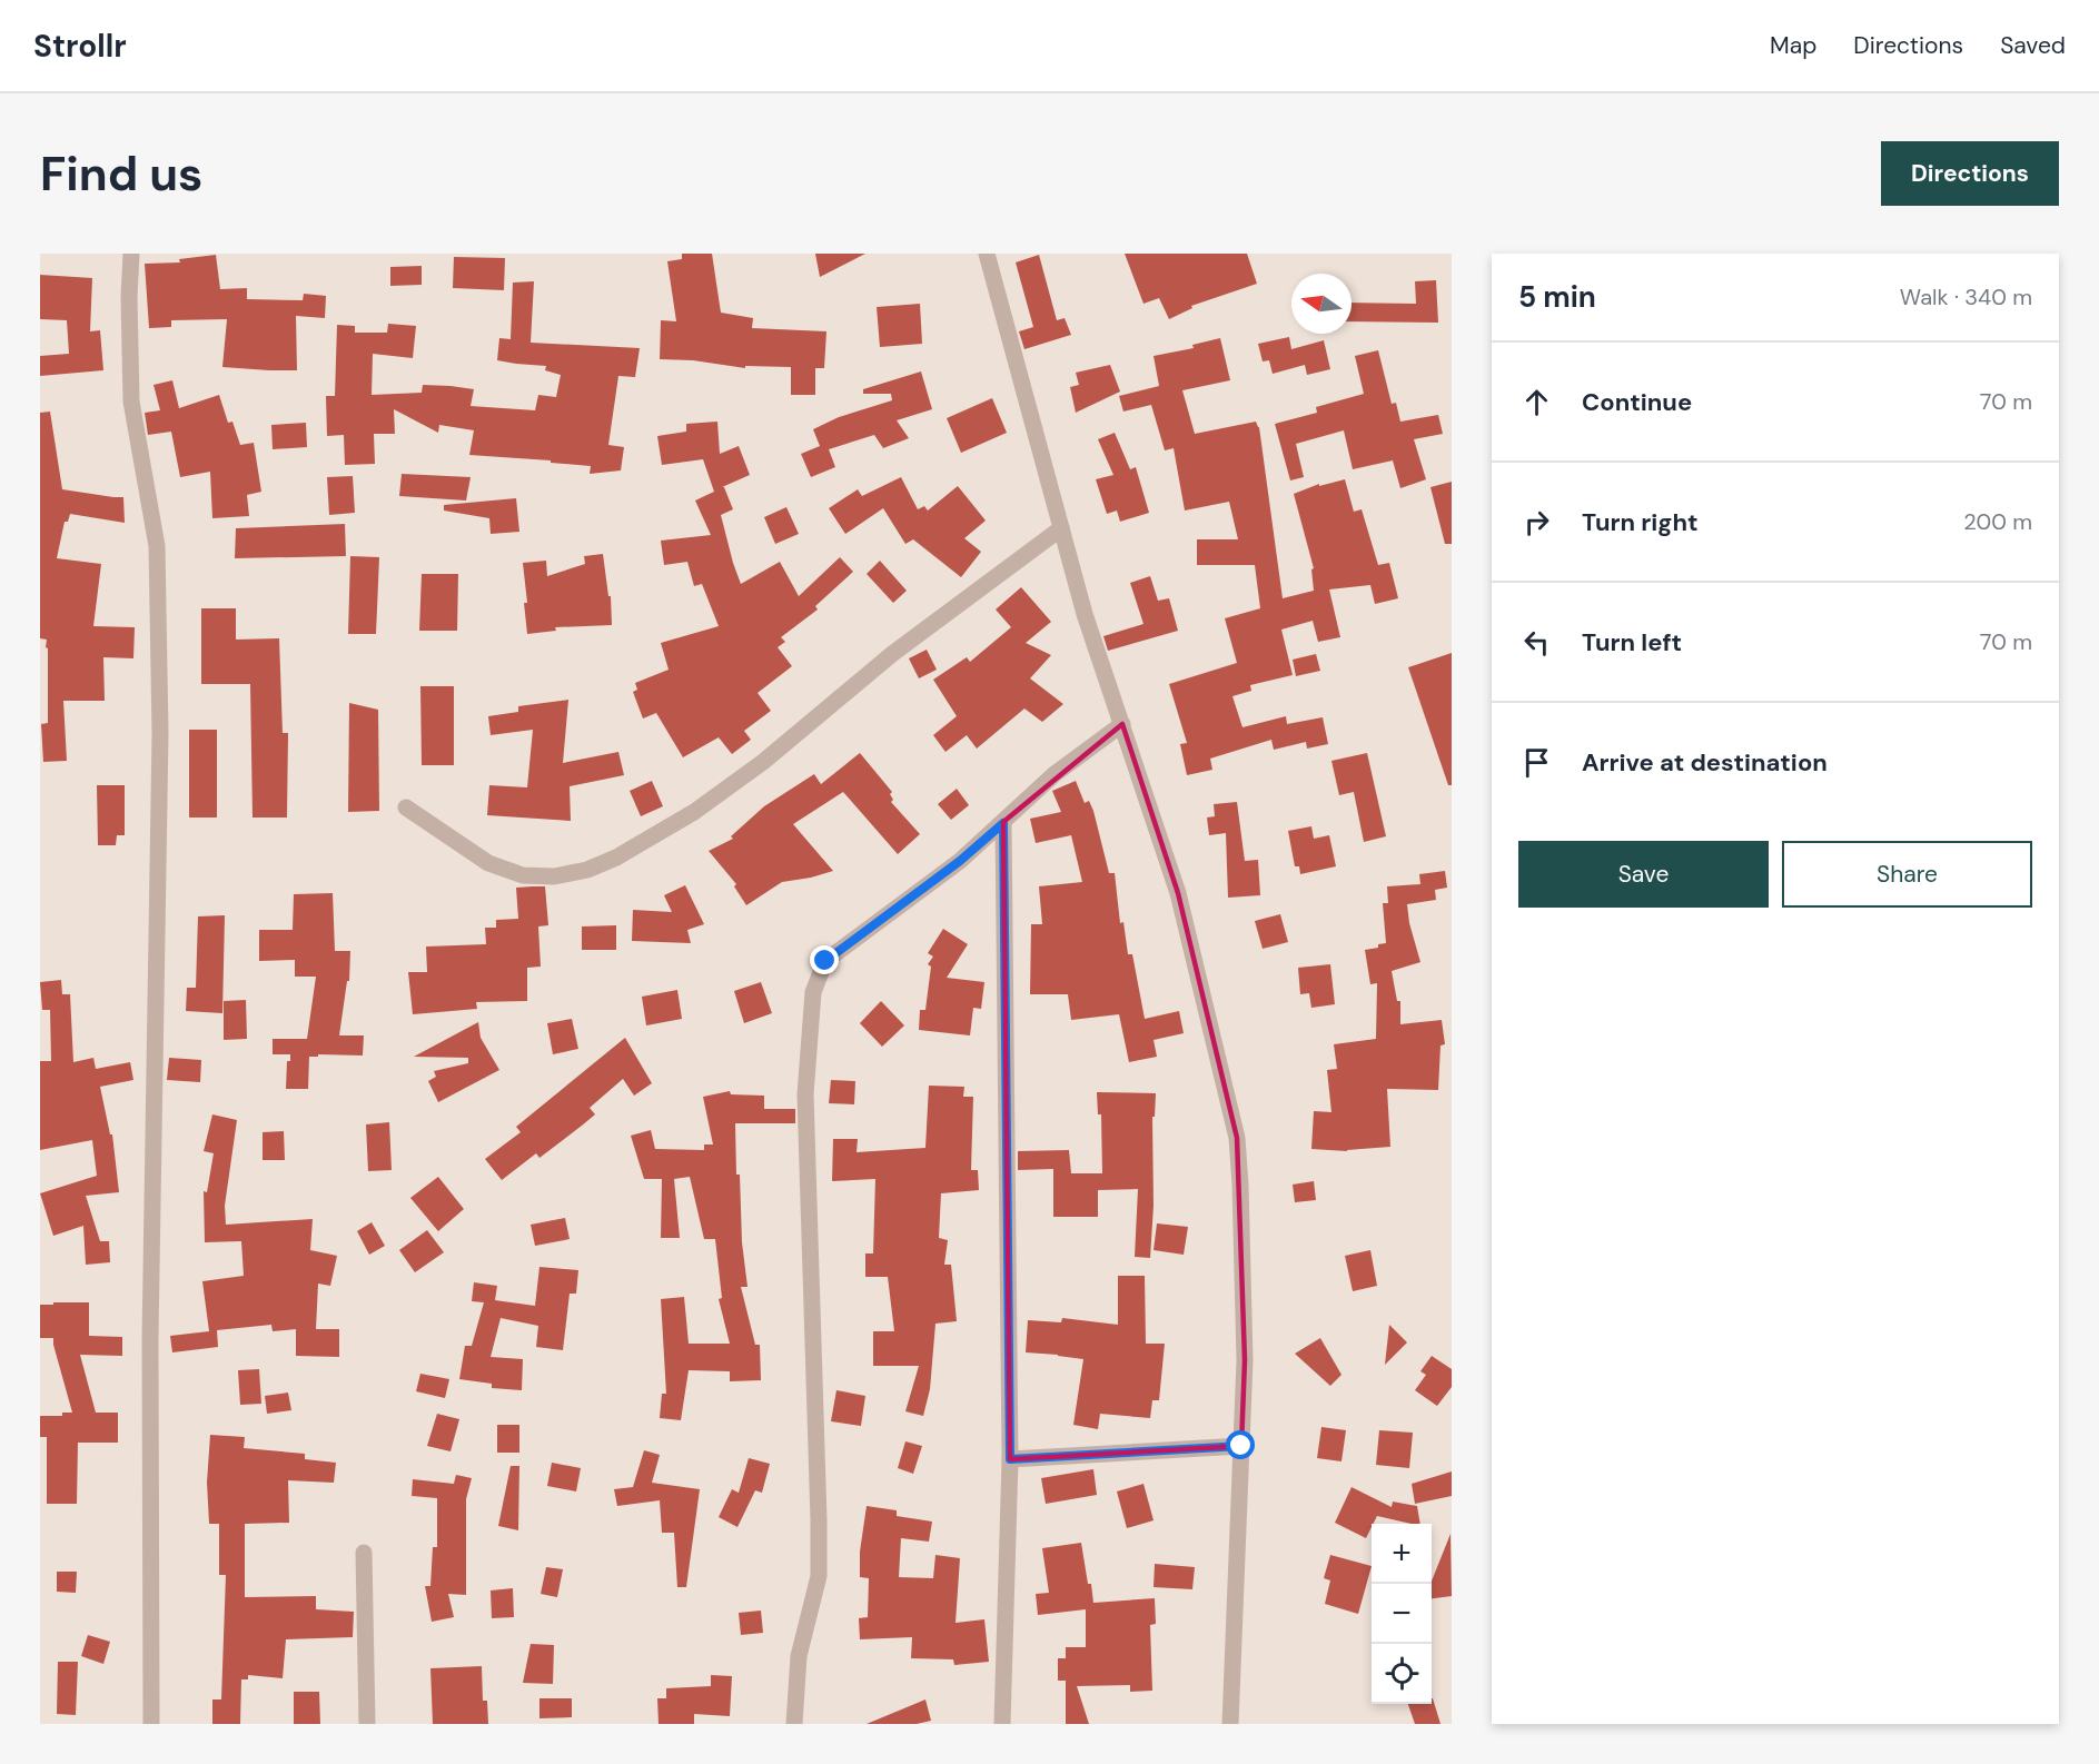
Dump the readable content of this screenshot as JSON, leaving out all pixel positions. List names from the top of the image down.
{
  "north": "left",
  "page": {
    "header": "Strollr",
    "nav": ["Map", "Directions", "Saved"],
    "buttons": [
      "Directions",
      ["Save", "Share"]
    ],
    "title": "Find us",
    "heading": ["5 min", "Walk · 340 m"],
    "list": [
      ["Continue", "70 m"],
      ["Turn right", "200 m"],
      ["Turn left", "70 m"],
      "Arrive at destination"
    ],
    "map_buttons": ["+", "−"]
  }
}
